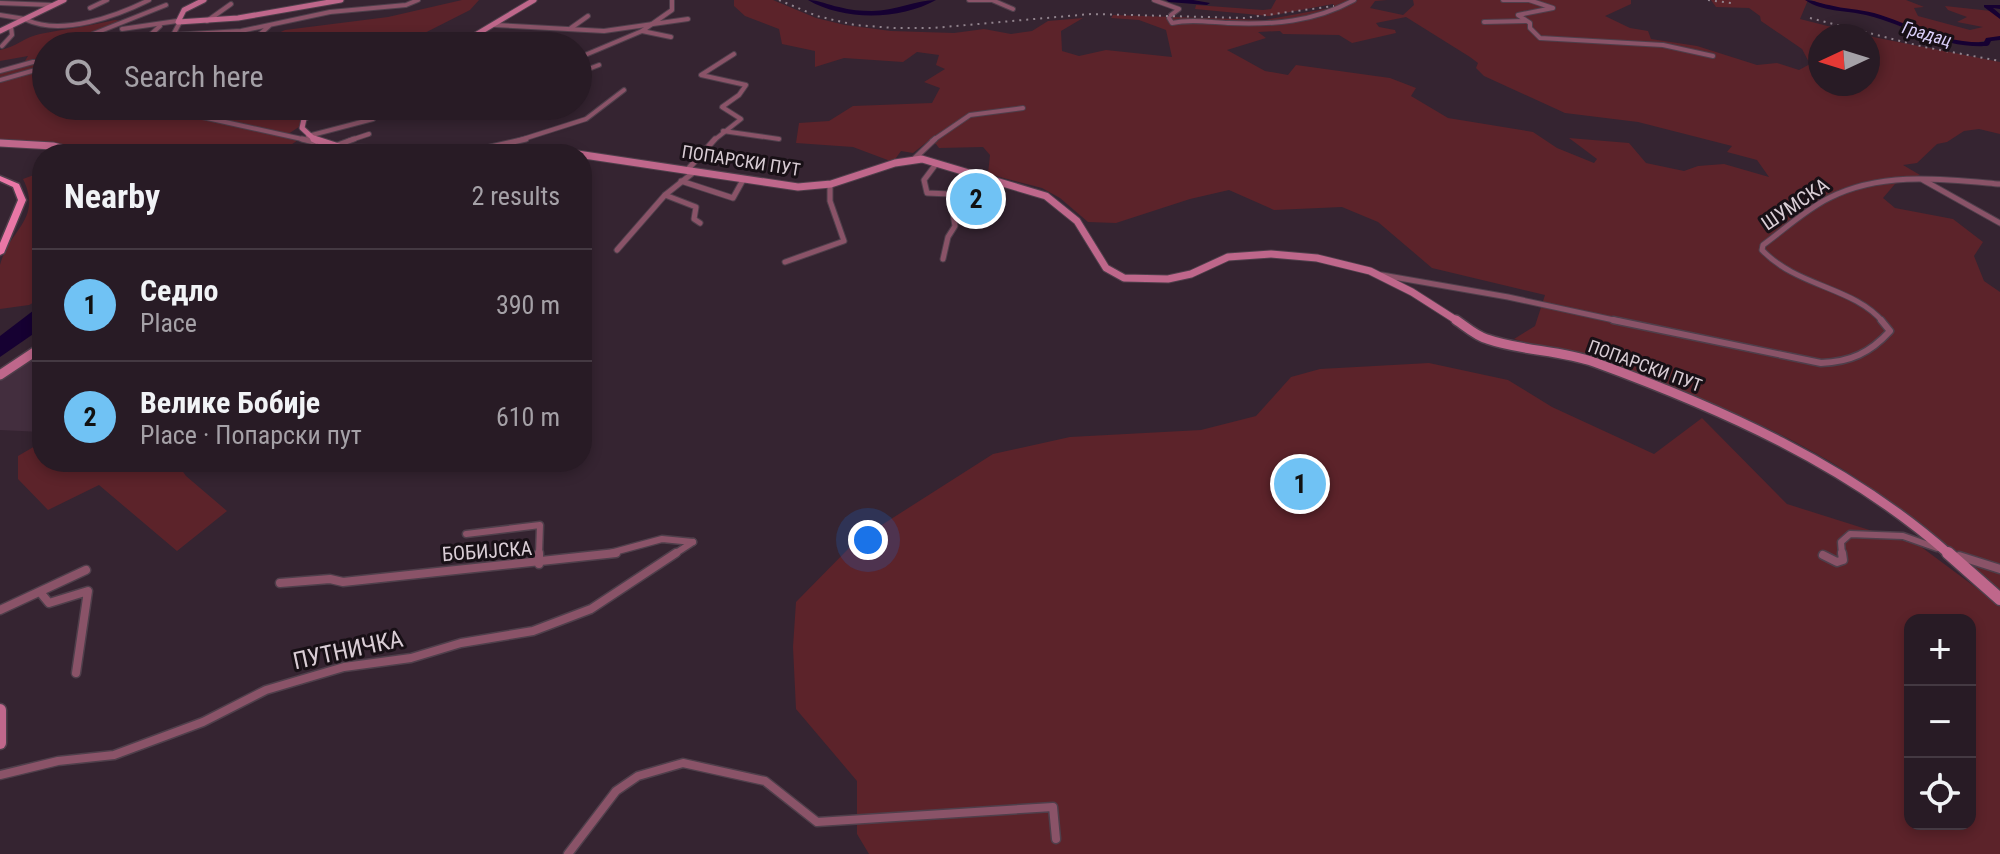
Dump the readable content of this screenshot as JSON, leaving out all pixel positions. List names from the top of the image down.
{
  "streets": {
    "street": [
      "ПОПАРСКИ ПУТ",
      "ШУМСКА",
      "БОБИЈСКА",
      "ПУТНИЧКА"
    ]
  },
  "crossings": [
    ["ПОПАРСКИ ПУТ", "ШУМСКА"],
    ["БОБИЈСКА", "ПУТНИЧКА"]
  ],
  "water": ["Градац"],
  "north": "left",
  "page": {
    "search": "Search here",
    "heading": ["Nearby", "2 results"],
    "pins": ["2", "1"],
    "list": [
      {
        "mark": "1",
        "name": "Седло",
        "note": "Place",
        "value": "390 m"
      },
      {
        "mark": "2",
        "name": "Велике Бобије",
        "note": "Place · Попарски пут",
        "value": "610 m"
      }
    ],
    "map_buttons": ["+", "−"]
  }
}
